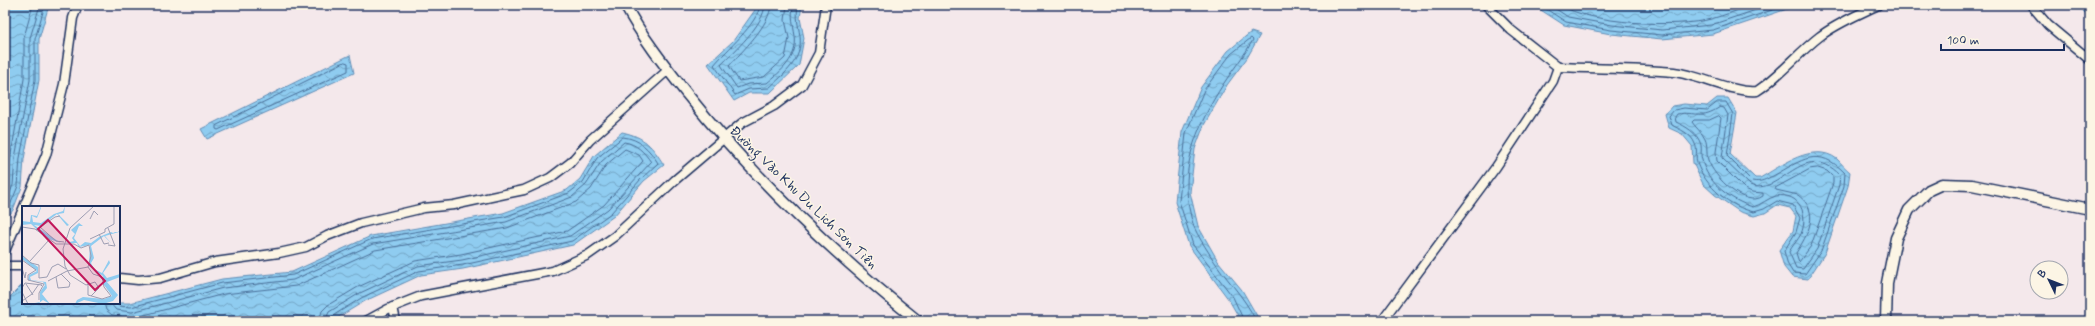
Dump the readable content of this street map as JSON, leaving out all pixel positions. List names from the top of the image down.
{
  "streets": {
    "street": ["Đường Vào Khu Du Lịch Sơn Tiên"]
  },
  "scale_bar": "100 m",
  "north": "top left"
}
